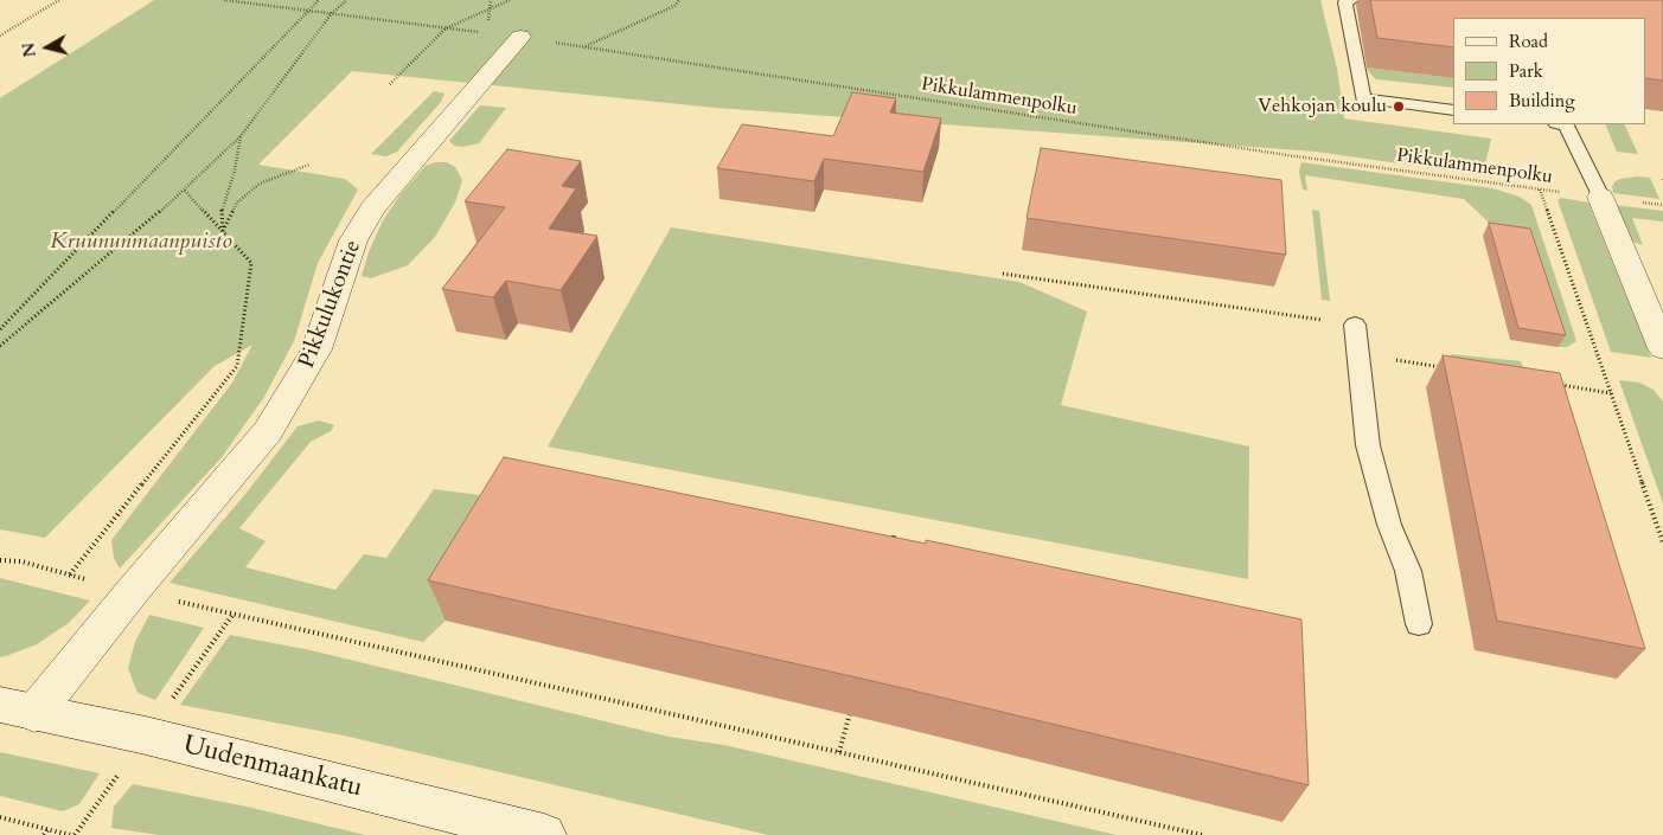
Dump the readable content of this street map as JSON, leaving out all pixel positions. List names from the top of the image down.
{
  "streets": {
    "street": ["Pikkulukontie", "Uudenmaankatu"],
    "path": ["Pikkulammenpolku"]
  },
  "crossings": [
    ["Pikkulammenpolku", "Pikkulukontie"],
    ["Pikkulukontie", "Uudenmaankatu"]
  ],
  "parks": ["Kruununmaanpuisto"],
  "places": ["Vehkojan koulu"],
  "legend": ["Road", "Park", "Building"],
  "north": "left"
}
